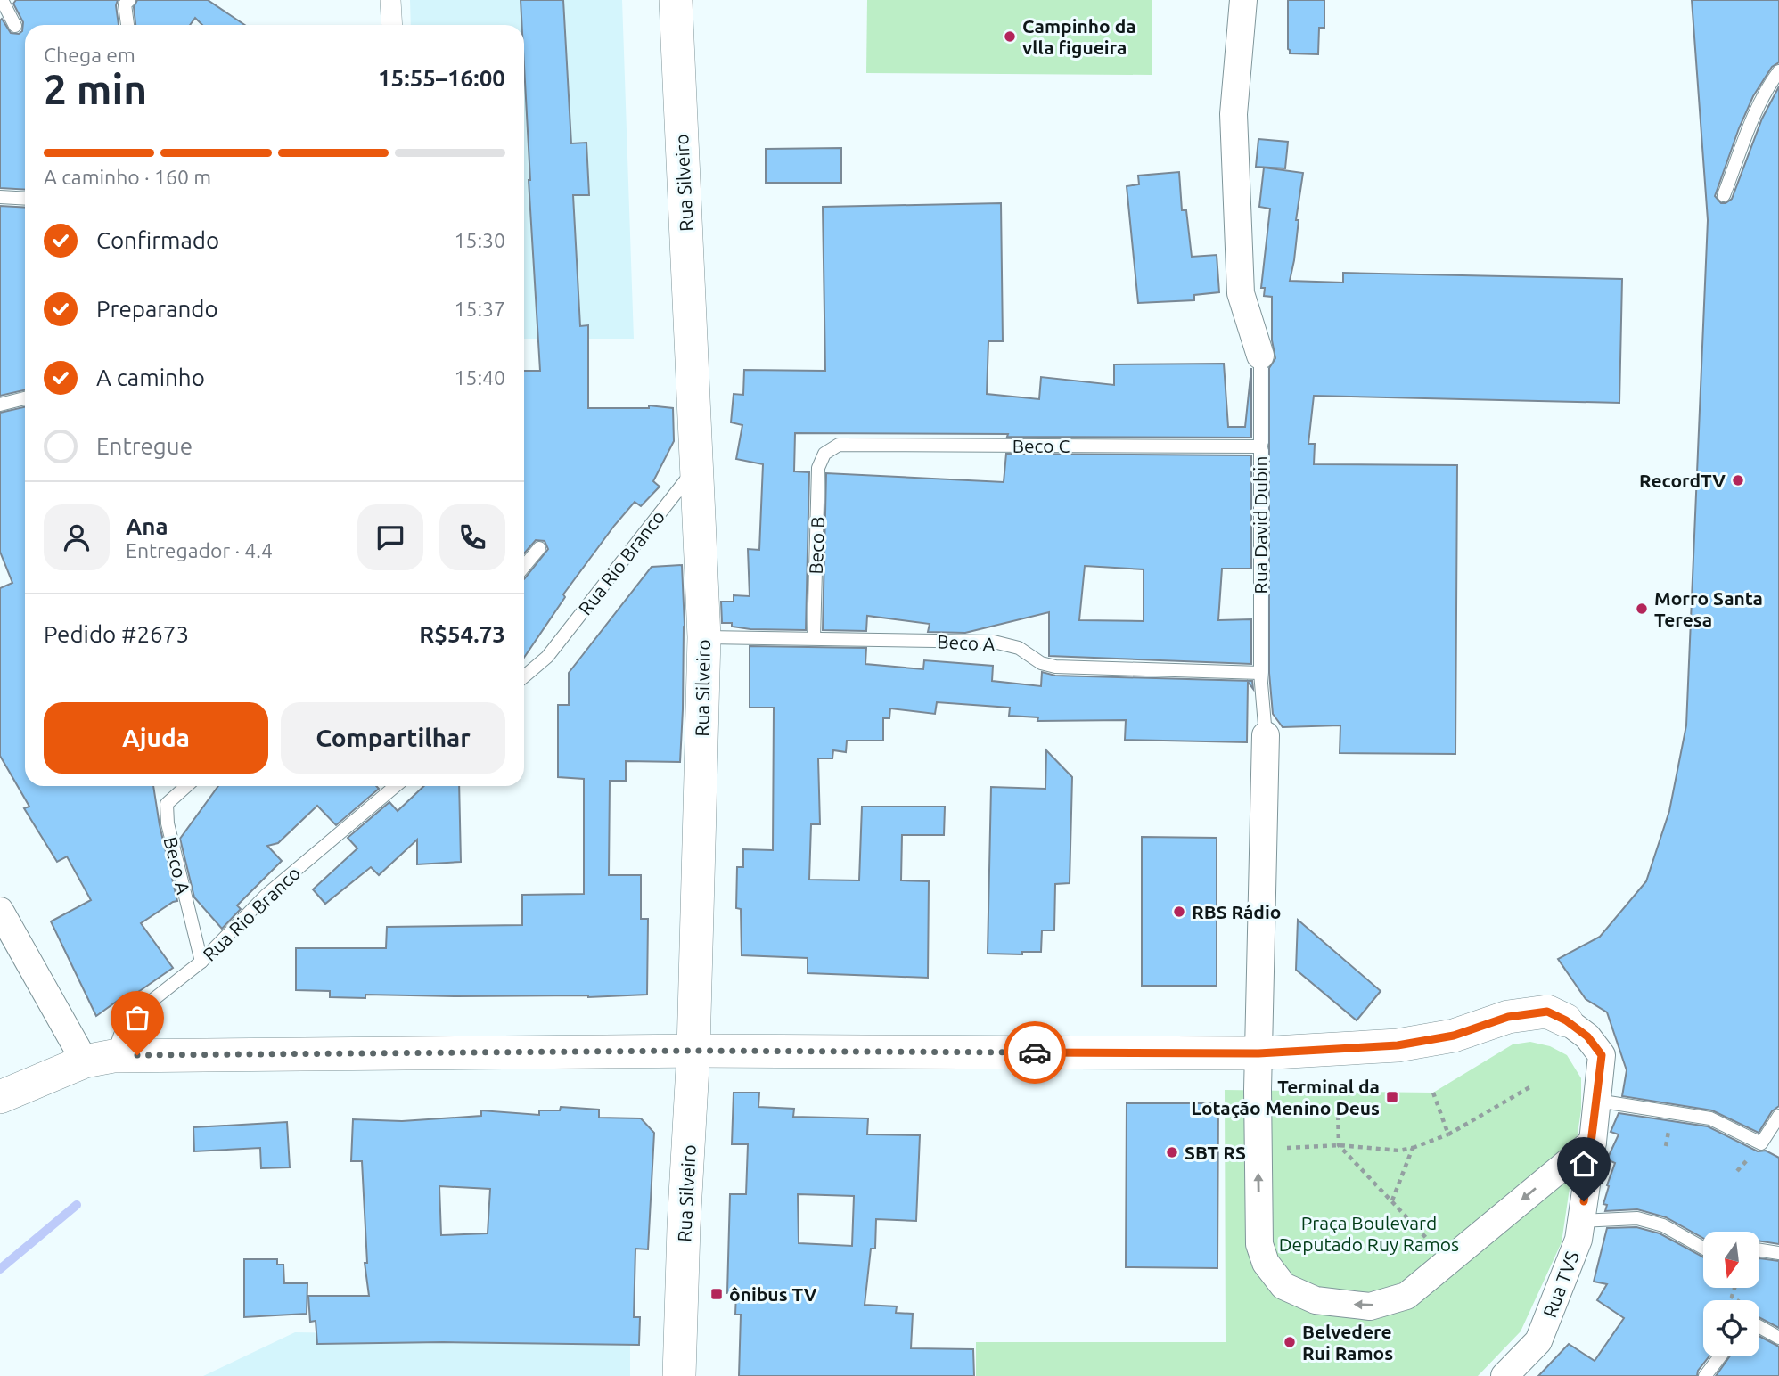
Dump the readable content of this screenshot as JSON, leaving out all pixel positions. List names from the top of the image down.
{
  "streets": {
    "street": ["Rua Silveiro", "Rua David Dubin", "Rua TVS"],
    "lane": [
      "Beco C",
      "Beco B",
      "Rua Rio Branco",
      "Beco A"
    ]
  },
  "crossings": [
    ["Rua Silveiro", "Rua Rio Branco"],
    ["Rua Silveiro", "Beco A"],
    ["Beco C", "Rua David Dubin"],
    ["Beco C", "Beco B"],
    ["Rua David Dubin", "Beco A"],
    ["Rua David Dubin", "Rua TVS"],
    ["Beco B", "Beco A"],
    ["Rua Rio Branco", "Beco A"]
  ],
  "parks": ["Praça Boulevard Deputado Ruy Ramos"],
  "places": {
    "other": [
      "Campinho da vlla figueira",
      "RecordTV",
      "Morro Santa Teresa",
      "RBS Rádio",
      "SBT RS",
      "Belvedere Rui Ramos"
    ],
    "transit": ["Terminal da Lotação Menino Deus", "ônibus TV"]
  },
  "north": "bottom",
  "page": {
    "heading": ["2 min", "Chega em", "15:55–16:00"],
    "panel": [
      "Ana",
      "Entregador · 4.4",
      "Pedido #2673",
      "R$54.73"
    ],
    "bar": "A caminho · 160 m",
    "list": [
      ["Confirmado", "15:30"],
      ["Preparando", "15:37"],
      ["A caminho", "15:40"],
      "Entregue"
    ],
    "buttons": ["Ajuda", "Compartilhar"]
  }
}
